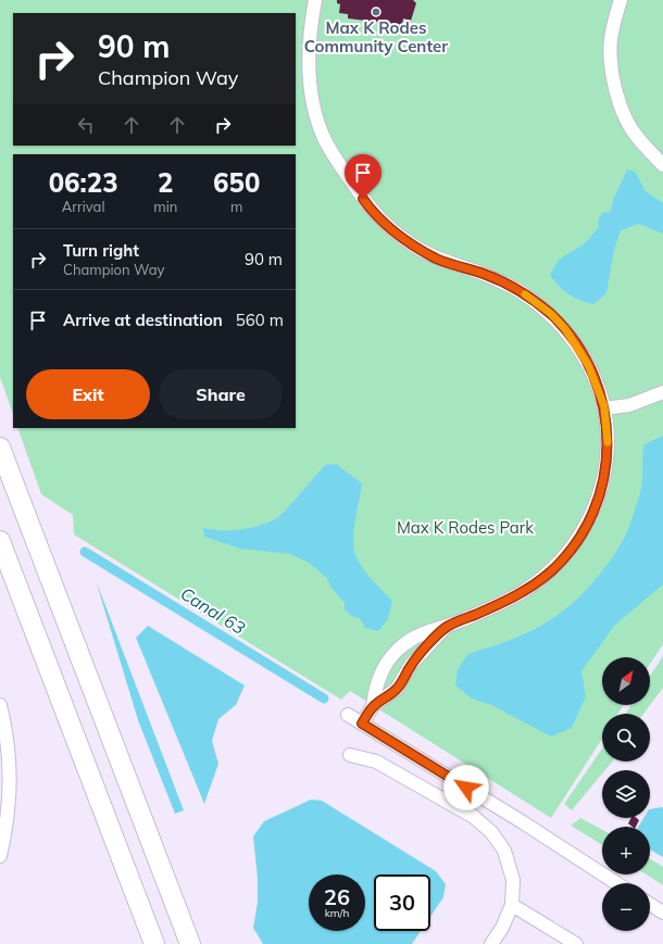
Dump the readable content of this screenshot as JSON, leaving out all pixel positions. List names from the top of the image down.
{
  "water": ["Canal 63"],
  "parks": ["Max K Rodes Park"],
  "places": ["Max K Rodes Community Center"],
  "north": "top right",
  "page": {
    "turn": ["90 m", "Champion Way"],
    "eta": [
      "06:23",
      "Arrival",
      "2",
      "min",
      "650",
      "m"
    ],
    "list": [
      {
        "name": "Turn right",
        "note": "Champion Way",
        "value": "90 m"
      },
      {
        "name": "Arrive at destination",
        "value": "560 m"
      }
    ],
    "buttons": ["Exit", "Share"],
    "map_buttons": ["+", "−"],
    "speed": "26 km/h",
    "limit": "30"
  }
}
